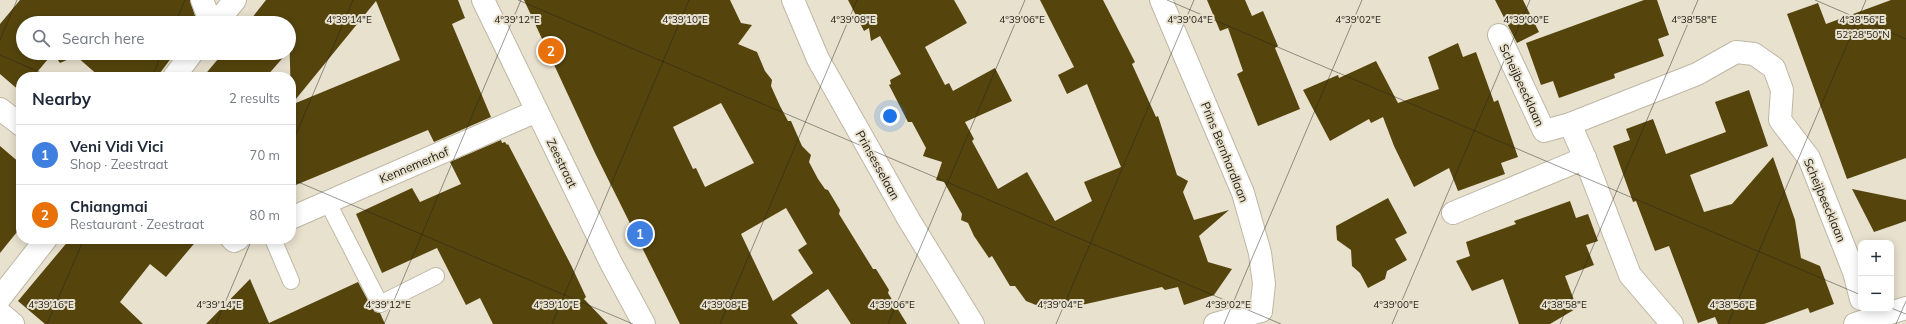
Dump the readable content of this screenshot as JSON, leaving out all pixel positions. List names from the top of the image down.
{
  "streets": {
    "street": [
      "Scheijbeecklaan",
      "Prins Bernhardlaan",
      "Zeestraat",
      "Kennemerhof",
      "Prinsesselaan"
    ]
  },
  "crossings": [
    ["Zeestraat", "Kennemerhof"]
  ],
  "page": {
    "search": "Search here",
    "pins": ["2", "1"],
    "heading": ["Nearby", "2 results"],
    "list": [
      {
        "mark": "1",
        "name": "Veni Vidi Vici",
        "note": "Shop · Zeestraat",
        "value": "70 m"
      },
      {
        "mark": "2",
        "name": "Chiangmai",
        "note": "Restaurant · Zeestraat",
        "value": "80 m"
      }
    ],
    "map_buttons": ["+", "−"]
  },
  "coordinates": [
    "4°39'14\"E",
    "4°39'12\"E",
    "4°39'10\"E",
    "4°39'08\"E",
    "4°39'06\"E",
    "4°39'02\"E",
    "4°39'00\"E",
    "4°38'58\"E",
    "4°38'56\"E",
    "4°39'04\"E",
    "52°28'50\"N",
    "4°39'16\"E"
  ]
}
